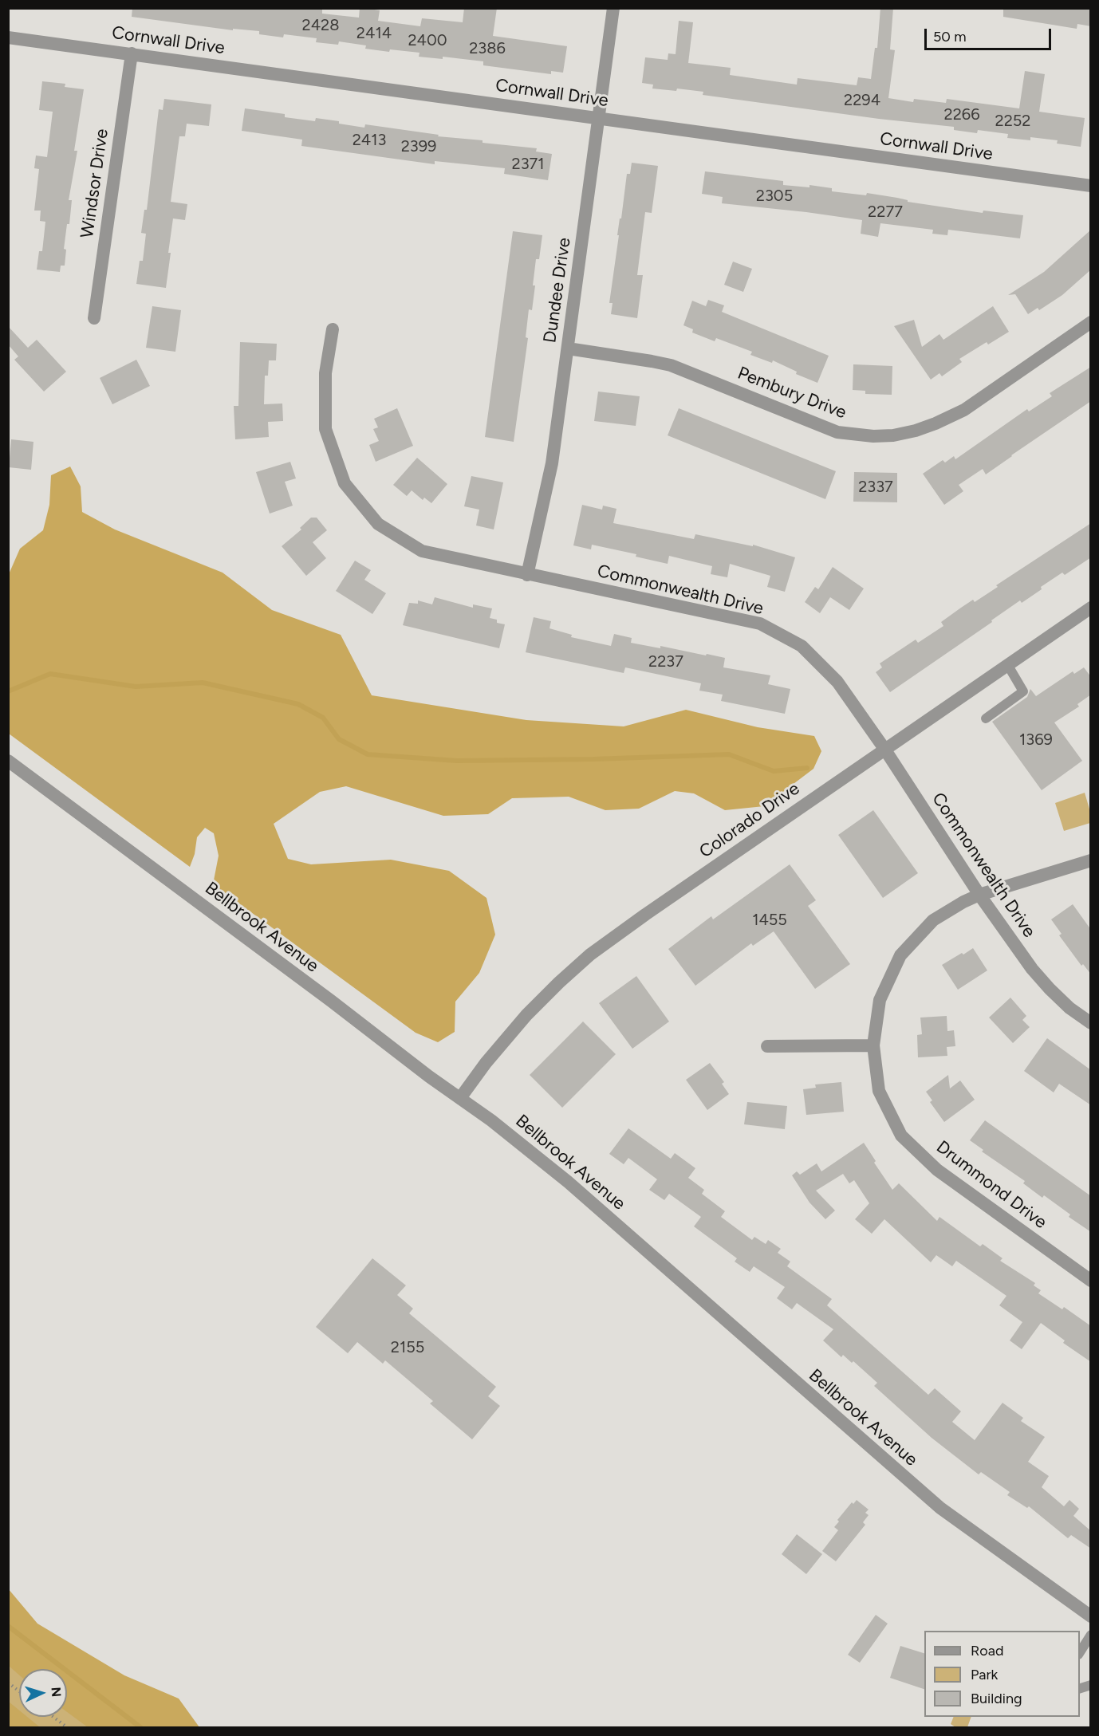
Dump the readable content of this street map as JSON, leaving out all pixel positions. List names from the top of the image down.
{
  "streets": {
    "street": [
      "Cornwall Drive",
      "Windsor Drive",
      "Dundee Drive",
      "Pembury Drive",
      "Commonwealth Drive",
      "Colorado Drive",
      "Bellbrook Avenue",
      "Drummond Drive"
    ]
  },
  "crossings": [
    ["Cornwall Drive", "Windsor Drive"],
    ["Cornwall Drive", "Dundee Drive"],
    ["Dundee Drive", "Pembury Drive"],
    ["Dundee Drive", "Commonwealth Drive"],
    ["Commonwealth Drive", "Colorado Drive"],
    ["Commonwealth Drive", "Drummond Drive"],
    ["Colorado Drive", "Bellbrook Avenue"]
  ],
  "house_numbers": [
    "2428",
    "2414",
    "2400",
    "2386",
    "2294",
    "2266",
    "2252",
    "2413",
    "2399",
    "2371",
    "2305",
    "2277",
    "2337",
    "2237",
    "1369",
    "1455",
    "2155"
  ],
  "legend": ["Road", "Park", "Building"],
  "scale_bar": "50 m",
  "north": "right"
}
